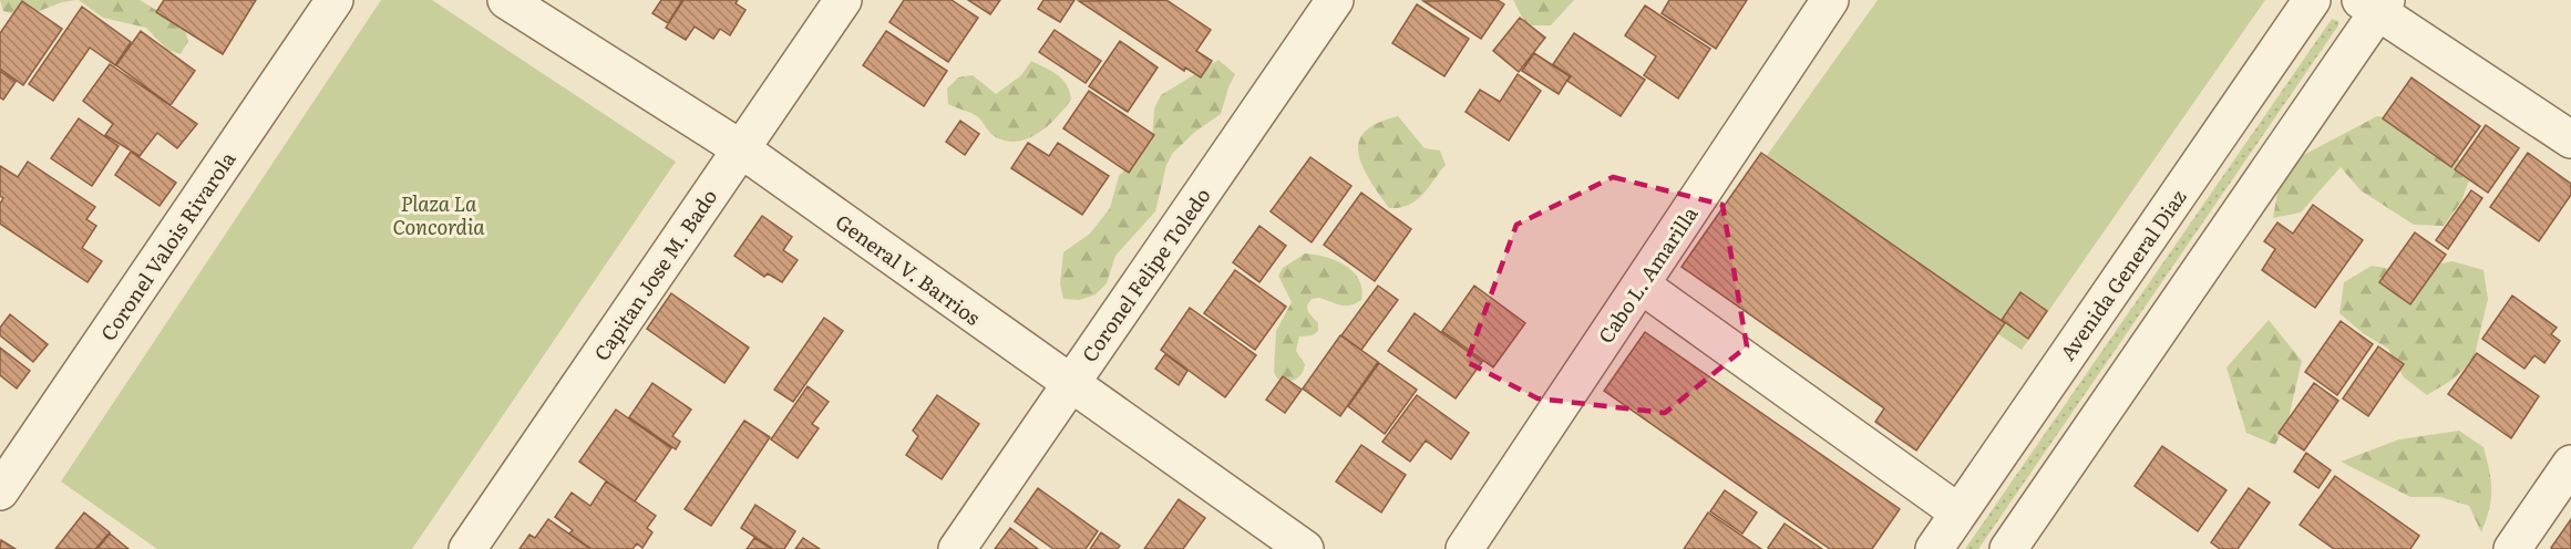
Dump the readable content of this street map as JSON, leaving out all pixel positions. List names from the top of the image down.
{
  "streets": {
    "street": [
      "Coronel Valois Rivarola",
      "General V. Barrios",
      "Capitan Jose M. Bado",
      "Coronel Felipe Toledo",
      "Cabo L. Amarilla",
      "Avenida General Diaz"
    ]
  },
  "crossings": [
    ["General V. Barrios", "Capitan Jose M. Bado"],
    ["General V. Barrios", "Coronel Felipe Toledo"]
  ],
  "parks": ["Plaza La Concordia"]
}
